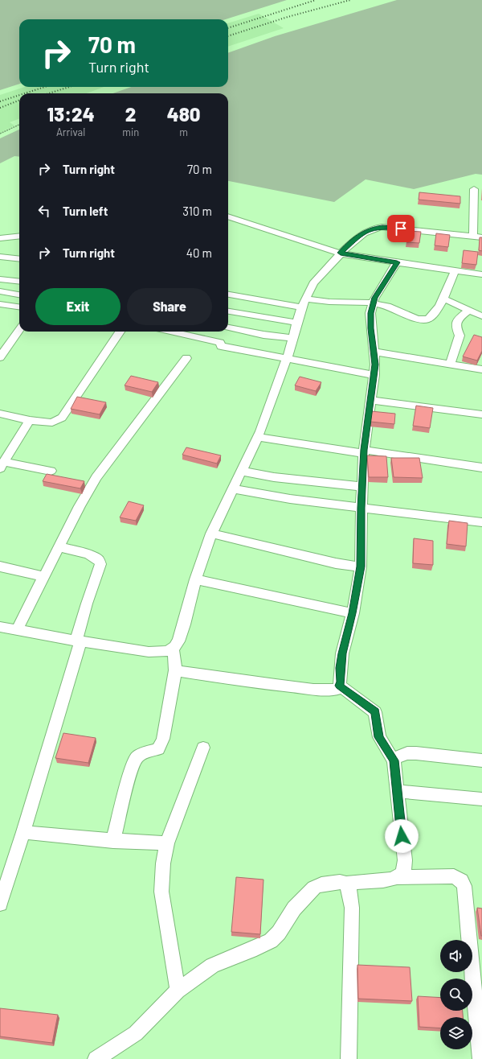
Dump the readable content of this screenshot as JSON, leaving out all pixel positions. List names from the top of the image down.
{
  "page": {
    "turn": ["70 m", "Turn right"],
    "eta": [
      "13:24",
      "Arrival",
      "2",
      "min",
      "480",
      "m"
    ],
    "list": [
      {
        "name": "Turn right",
        "value": "70 m"
      },
      {
        "name": "Turn left",
        "value": "310 m"
      },
      {
        "name": "Turn right",
        "value": "40 m"
      }
    ],
    "buttons": ["Exit", "Share"]
  }
}
